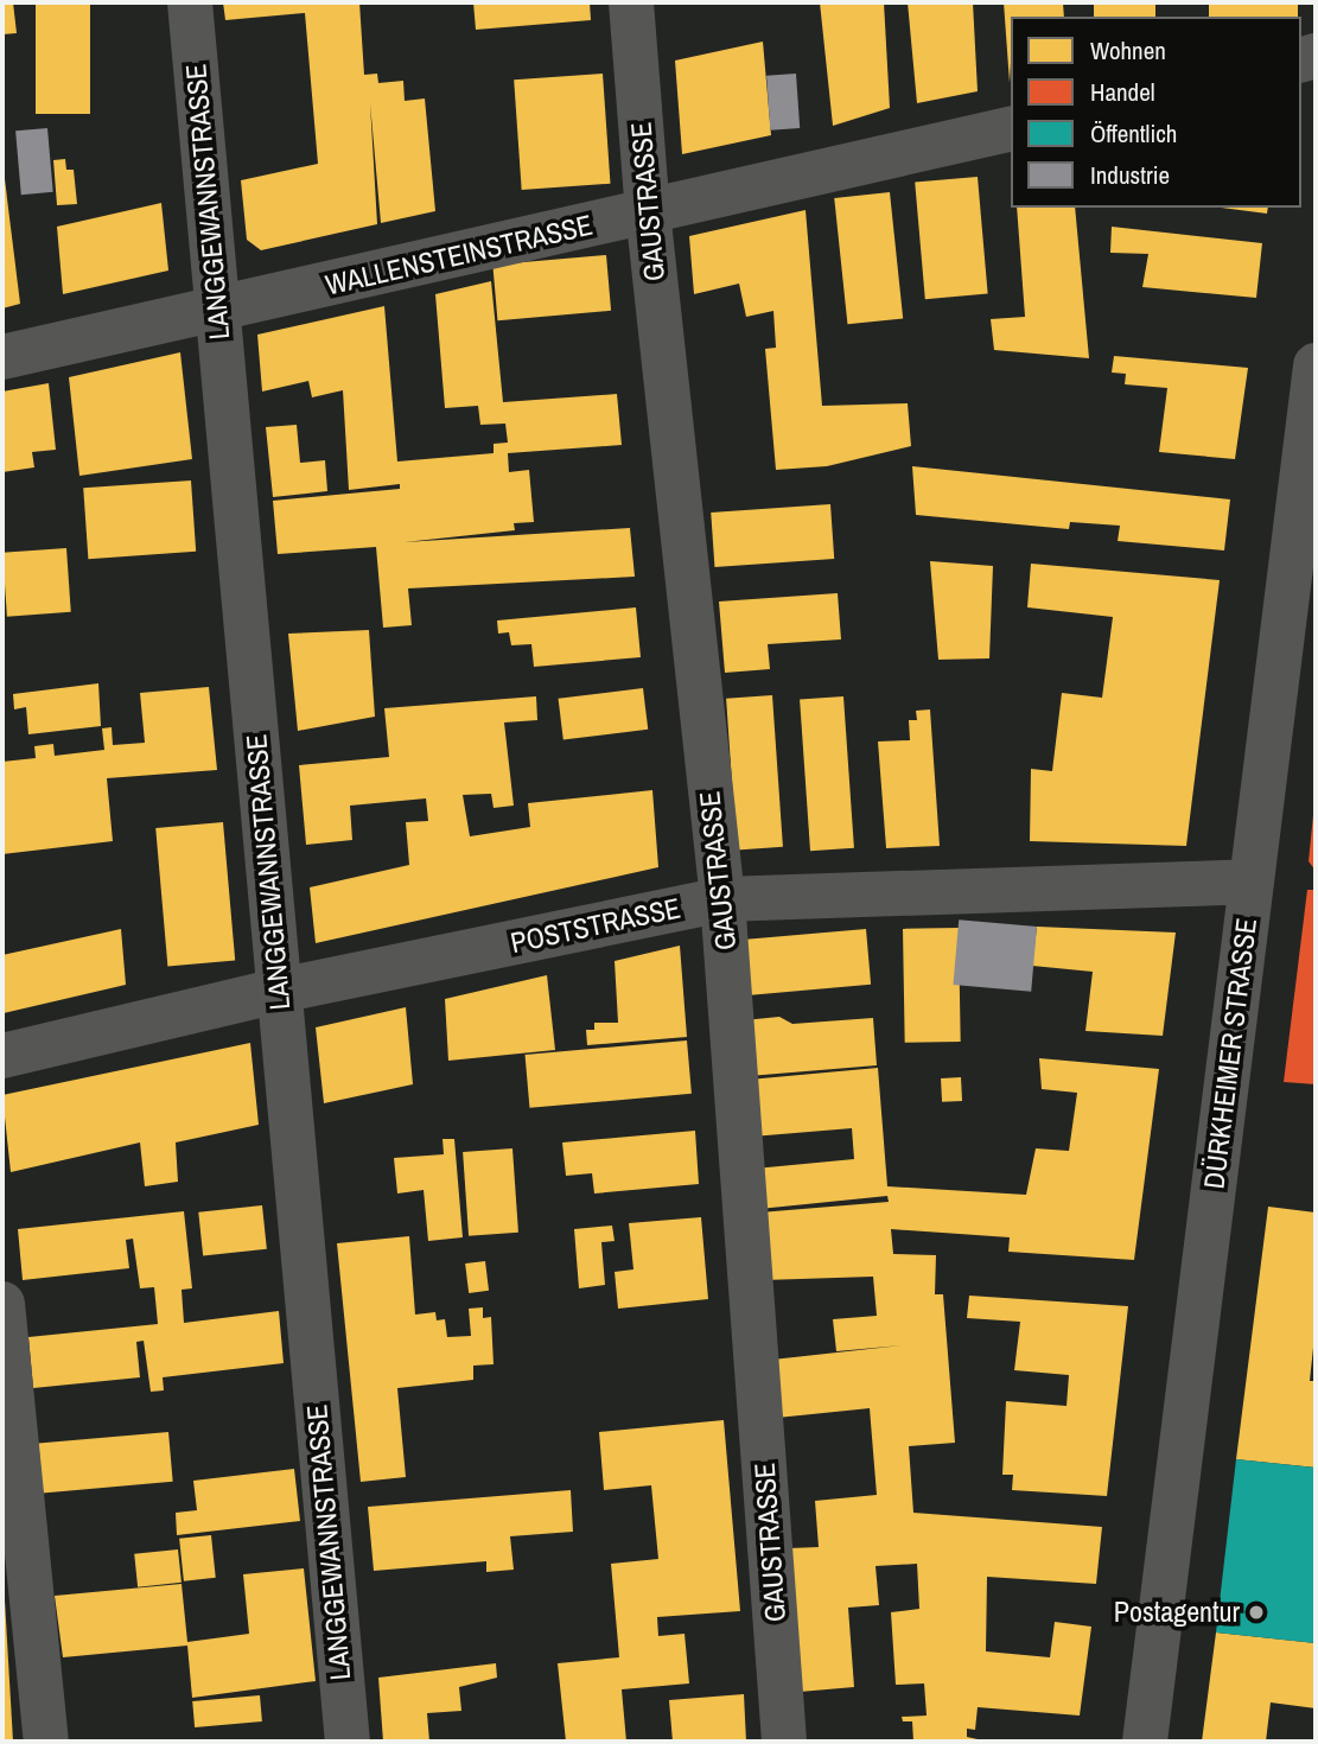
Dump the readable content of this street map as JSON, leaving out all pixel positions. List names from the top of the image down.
{
  "streets": {
    "street": [
      "LANGGEWANNSTRASSE",
      "GAUSTRASSE",
      "WALLENSTEINSTRASSE",
      "POSTSTRASSE",
      "DÜRKHEIMER STRASSE"
    ]
  },
  "crossings": [
    ["LANGGEWANNSTRASSE", "WALLENSTEINSTRASSE"],
    ["LANGGEWANNSTRASSE", "POSTSTRASSE"],
    ["GAUSTRASSE", "WALLENSTEINSTRASSE"],
    ["GAUSTRASSE", "POSTSTRASSE"],
    ["POSTSTRASSE", "DÜRKHEIMER STRASSE"]
  ],
  "places": ["Postagentur"],
  "legend": [
    "Wohnen",
    "Handel",
    "Öffentlich",
    "Industrie"
  ]
}
